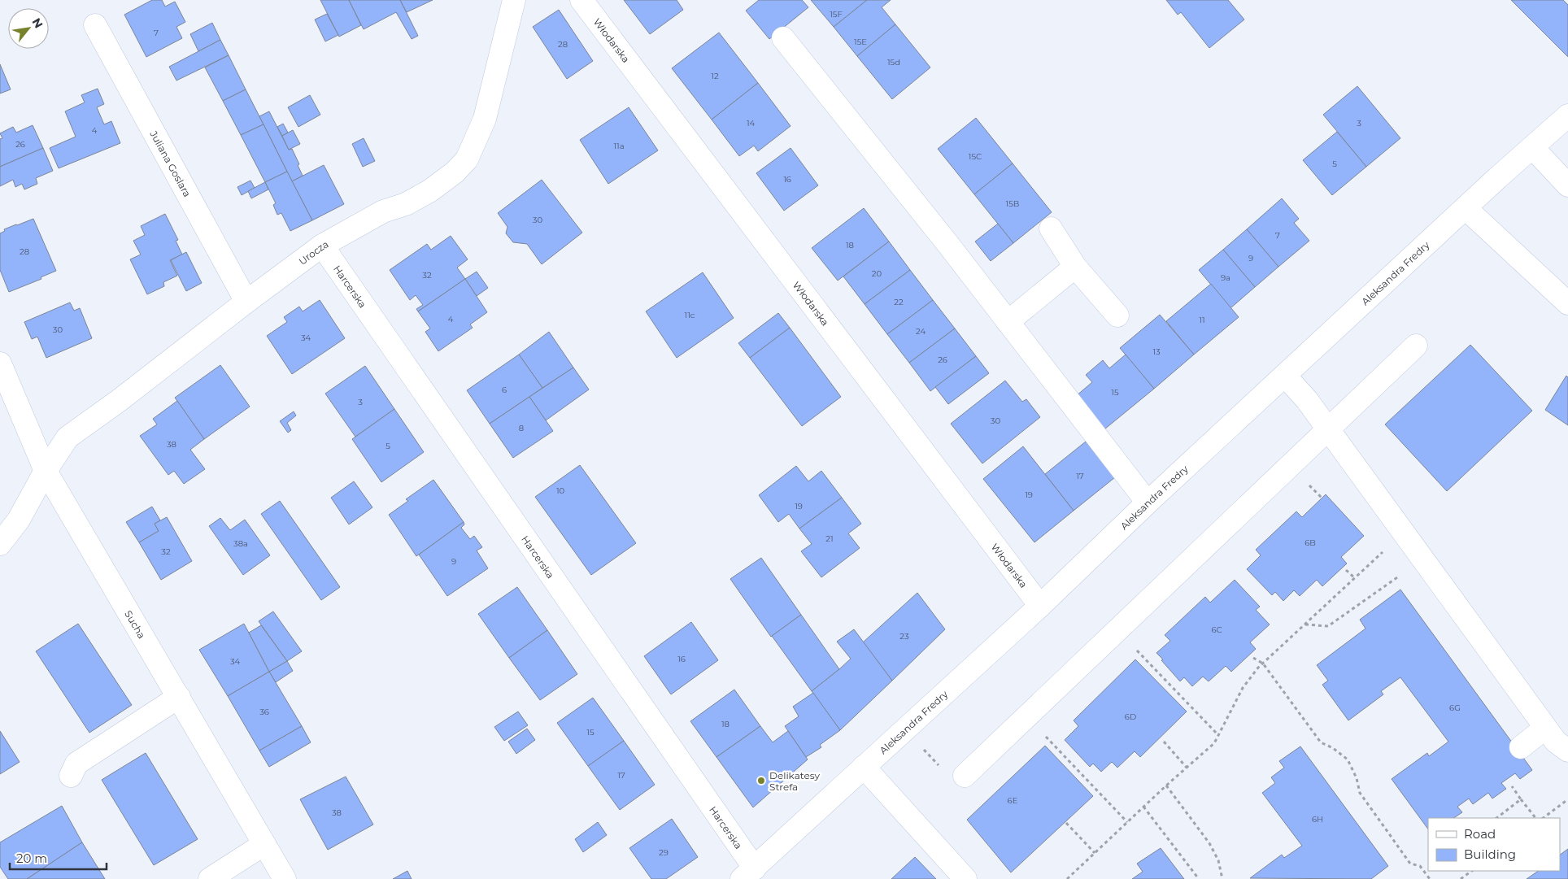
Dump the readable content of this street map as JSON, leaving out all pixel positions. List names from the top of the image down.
{
  "streets": {
    "street": [
      "Włodarska",
      "Juliana Goslara",
      "Urocza",
      "Aleksandra Fredry",
      "Harcerska",
      "Sucha"
    ]
  },
  "crossings": [
    ["Włodarska", "Aleksandra Fredry"],
    ["Juliana Goslara", "Urocza"],
    ["Urocza", "Harcerska"],
    ["Urocza", "Sucha"],
    ["Aleksandra Fredry", "Harcerska"]
  ],
  "places": ["Delikatesy Strefa"],
  "house_numbers": [
    "15F",
    "7",
    "15E",
    "28",
    "15d",
    "12",
    "14",
    "3",
    "4",
    "26",
    "11a",
    "15C",
    "5",
    "16",
    "15B",
    "30",
    "7",
    "18",
    "28",
    "9",
    "20",
    "32",
    "9a",
    "22",
    "11c",
    "4",
    "11",
    "30",
    "24",
    "34",
    "13",
    "26",
    "6",
    "15",
    "3",
    "30",
    "8",
    "38",
    "5",
    "17",
    "10",
    "19",
    "19",
    "21",
    "6B",
    "38a",
    "32",
    "9",
    "6C",
    "23",
    "16",
    "34",
    "6G",
    "36",
    "6D",
    "18",
    "15",
    "17",
    "6E",
    "38",
    "6H",
    "29"
  ],
  "legend": ["Road", "Building"],
  "scale_bar": "20 m",
  "north": "top right"
}
